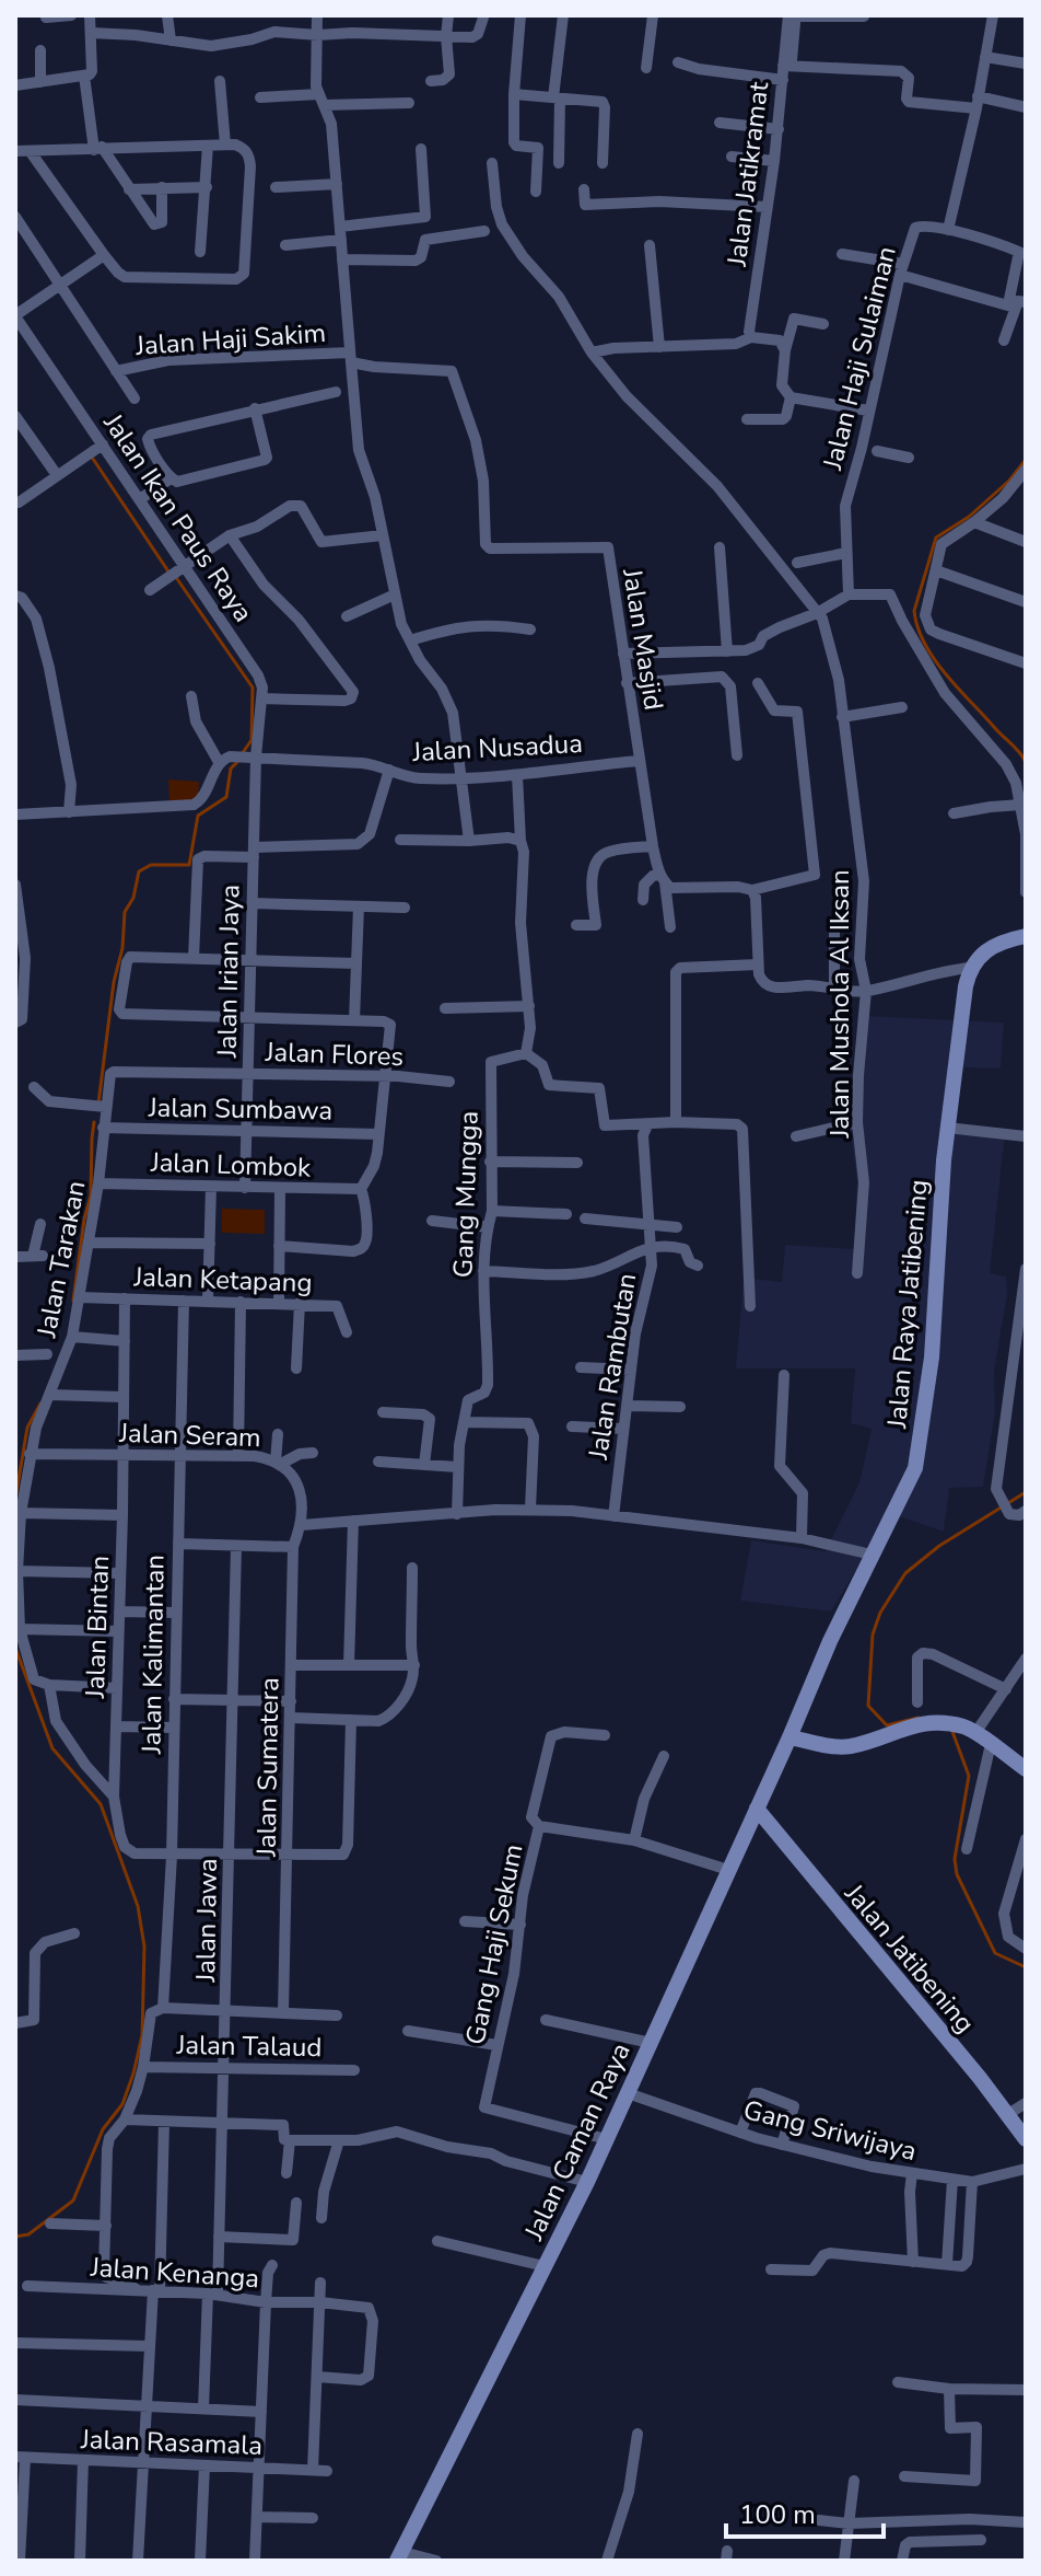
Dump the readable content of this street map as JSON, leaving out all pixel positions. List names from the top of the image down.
{
  "streets": {
    "main road": ["Jalan Raya Jatibening", "Jalan Jatibening", "Jalan Caman Raya"],
    "street": [
      "Jalan Jatikramat",
      "Jalan Haji Sakim",
      "Jalan Haji Sulaiman",
      "Jalan Ikan Paus Raya",
      "Jalan Masjid",
      "Jalan Nusadua",
      "Jalan Irian Jaya",
      "Jalan Mushola Al Iksan",
      "Jalan Flores",
      "Jalan Sumbawa",
      "Jalan Lombok",
      "Gang Mungga",
      "Jalan Tarakan",
      "Jalan Ketapang",
      "Jalan Rambutan",
      "Jalan Seram",
      "Jalan Bintan",
      "Jalan Kalimantan",
      "Jalan Sumatera",
      "Jalan Jawa",
      "Gang Haji Sekum",
      "Jalan Talaud",
      "Gang Sriwijaya",
      "Jalan Kenanga",
      "Jalan Rasamala"
    ]
  },
  "crossings": [
    ["Jalan Haji Sakim", "Jalan Masjid"],
    ["Jalan Ikan Paus Raya", "Jalan Nusadua"],
    ["Jalan Ikan Paus Raya", "Jalan Irian Jaya"],
    ["Jalan Masjid", "Jalan Nusadua"],
    ["Jalan Nusadua", "Jalan Irian Jaya"],
    ["Jalan Irian Jaya", "Jalan Flores"],
    ["Jalan Irian Jaya", "Jalan Sumbawa"],
    ["Jalan Irian Jaya", "Jalan Lombok"],
    ["Jalan Flores", "Jalan Tarakan"],
    ["Jalan Sumbawa", "Jalan Tarakan"],
    ["Jalan Lombok", "Jalan Tarakan"],
    ["Jalan Tarakan", "Jalan Ketapang"],
    ["Jalan Tarakan", "Jalan Seram"],
    ["Jalan Ketapang", "Jalan Bintan"],
    ["Jalan Ketapang", "Jalan Kalimantan"],
    ["Jalan Raya Jatibening", "Jalan Caman Raya"],
    ["Jalan Seram", "Jalan Bintan"],
    ["Jalan Seram", "Jalan Kalimantan"],
    ["Jalan Seram", "Jalan Sumatera"],
    ["Jalan Bintan", "Jalan Kalimantan"],
    ["Jalan Bintan", "Jalan Sumatera"],
    ["Jalan Bintan", "Jalan Jawa"],
    ["Jalan Jawa", "Jalan Talaud"],
    ["Jalan Jawa", "Jalan Kenanga"],
    ["Gang Haji Sekum", "Jalan Caman Raya"],
    ["Jalan Jatibening", "Jalan Caman Raya"],
    ["Gang Sriwijaya", "Jalan Caman Raya"]
  ],
  "scale_bar": "100 m"
}
